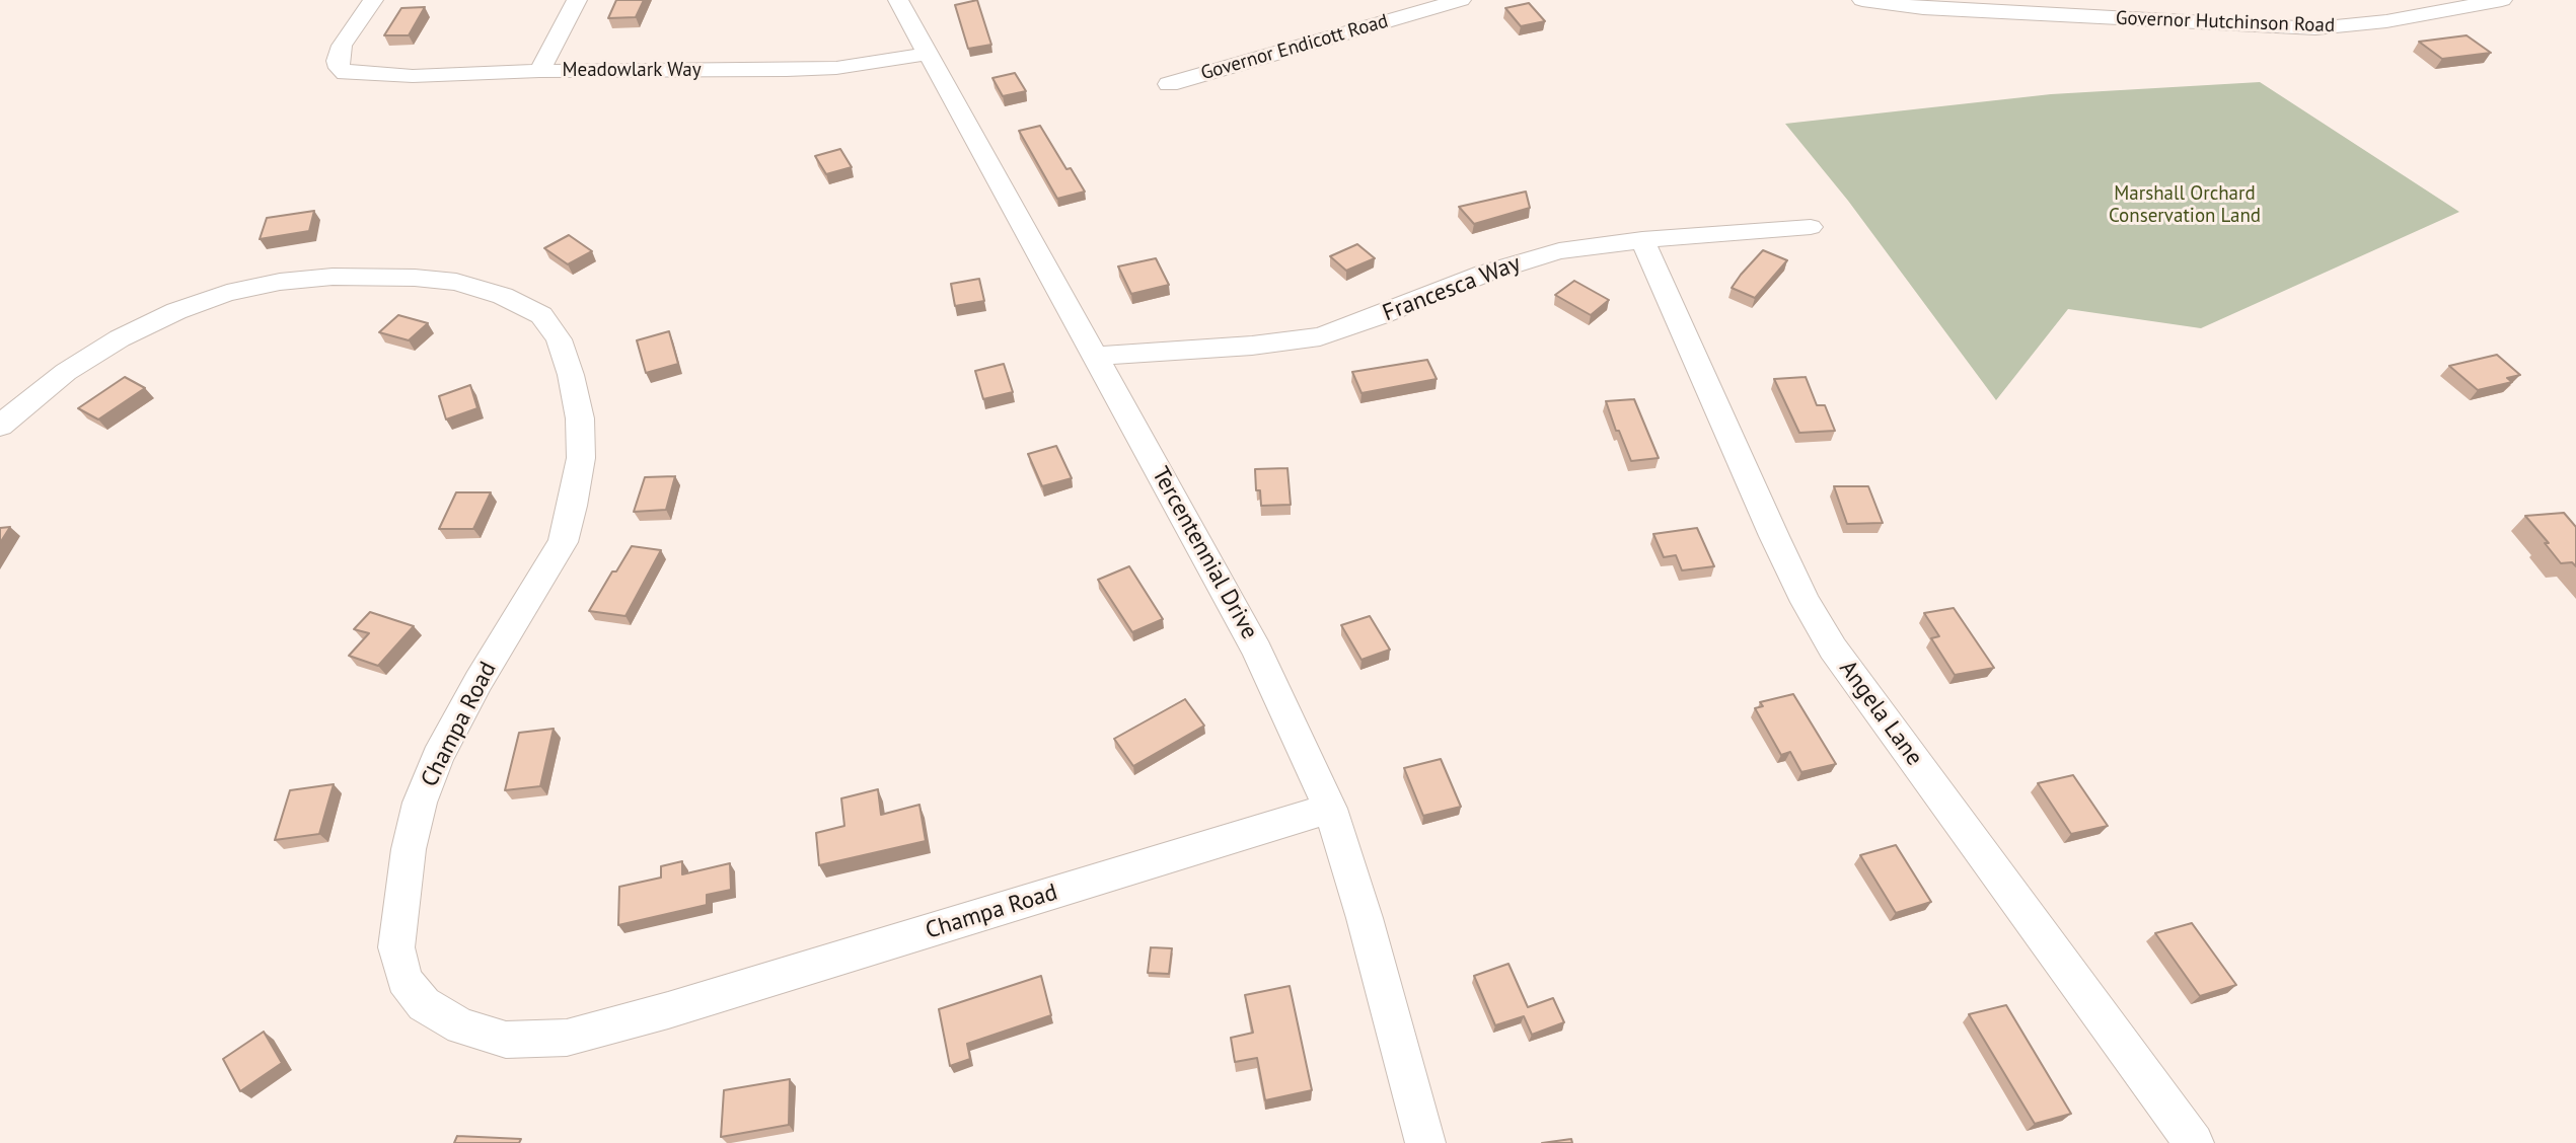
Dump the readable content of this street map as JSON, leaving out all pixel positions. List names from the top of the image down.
{
  "streets": {
    "street": [
      "Governor Hutchinson Road",
      "Governor Endicott Road",
      "Meadowlark Way",
      "Francesca Way",
      "Tercentennial Drive",
      "Angela Lane",
      "Champa Road"
    ]
  },
  "crossings": [
    ["Meadowlark Way", "Tercentennial Drive"],
    ["Francesca Way", "Tercentennial Drive"],
    ["Francesca Way", "Angela Lane"],
    ["Tercentennial Drive", "Champa Road"]
  ],
  "parks": ["Marshall Orchard Conservation Land"]
}
